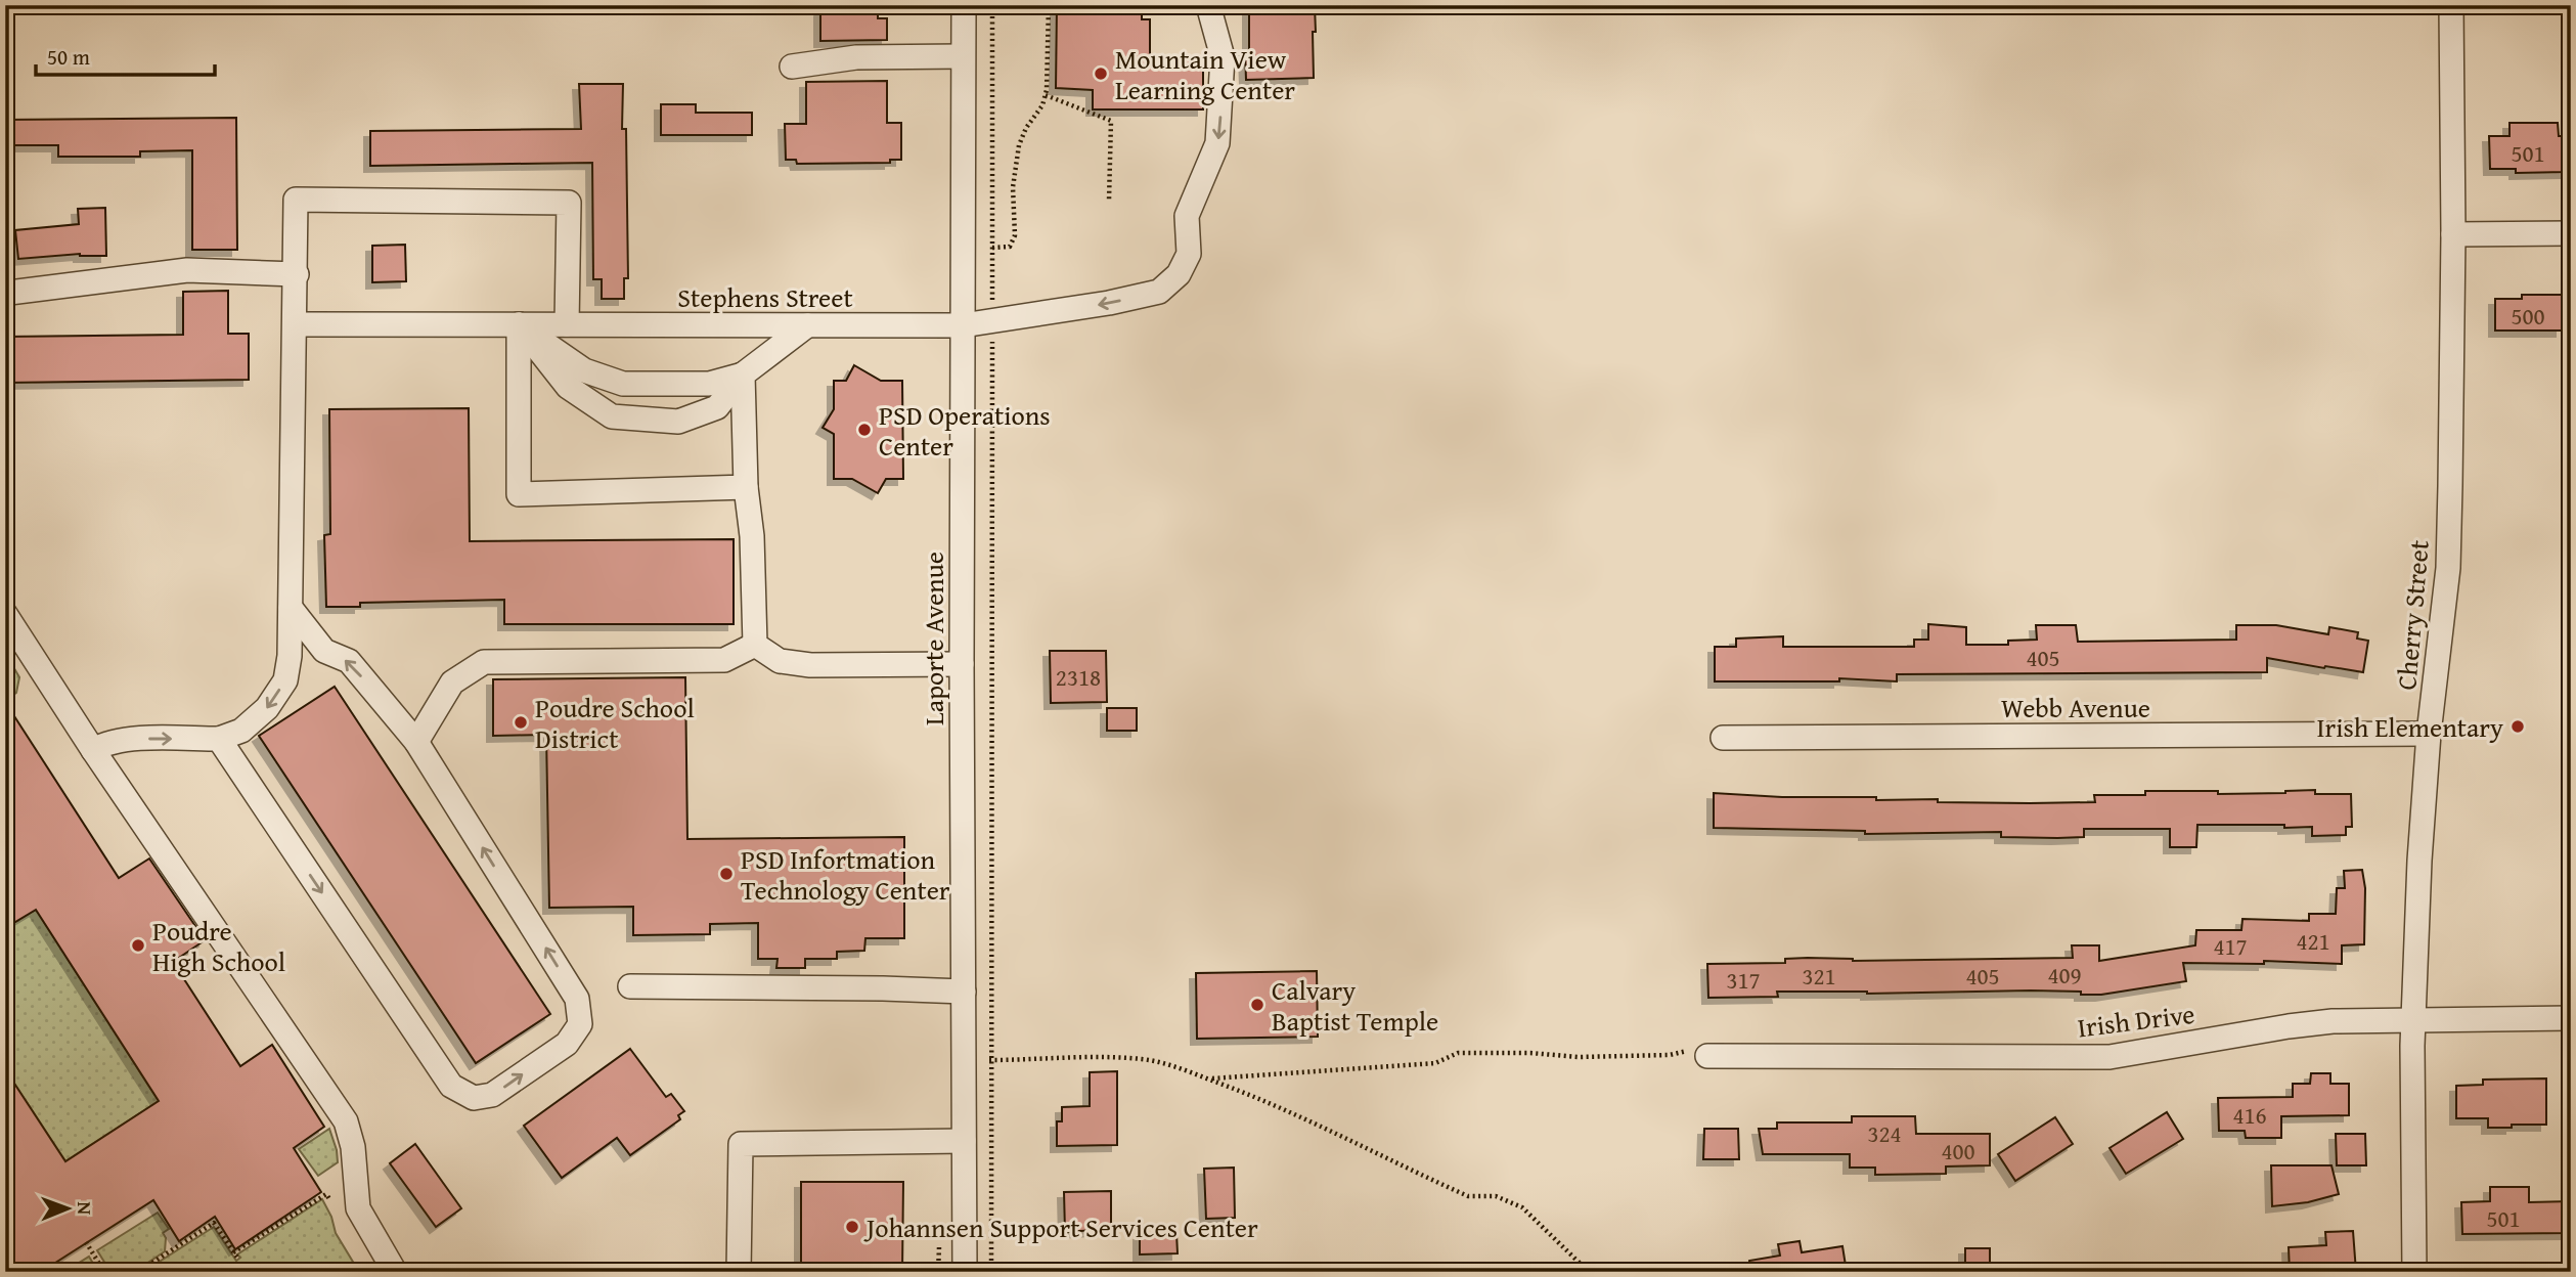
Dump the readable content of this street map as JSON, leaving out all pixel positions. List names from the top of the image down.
{
  "streets": {
    "street": [
      "Stephens Street",
      "Cherry Street",
      "Laporte Avenue",
      "Webb Avenue",
      "Irish Drive"
    ]
  },
  "crossings": [
    ["Stephens Street", "Laporte Avenue"],
    ["Cherry Street", "Webb Avenue"],
    ["Cherry Street", "Irish Drive"]
  ],
  "places": [
    "Mountain View Learning Center",
    "PSD Operations Center",
    "Poudre School District",
    "Irish Elementary",
    "PSD Infortmation Technology Center",
    "Poudre High School",
    "Calvary Baptist Temple",
    "Johannsen Support Services Center"
  ],
  "house_numbers": [
    "501",
    "500",
    "405",
    "2318",
    "421",
    "417",
    "409",
    "321",
    "405",
    "317",
    "416",
    "324",
    "400",
    "501"
  ],
  "scale_bar": "50 m",
  "north": "right"
}
